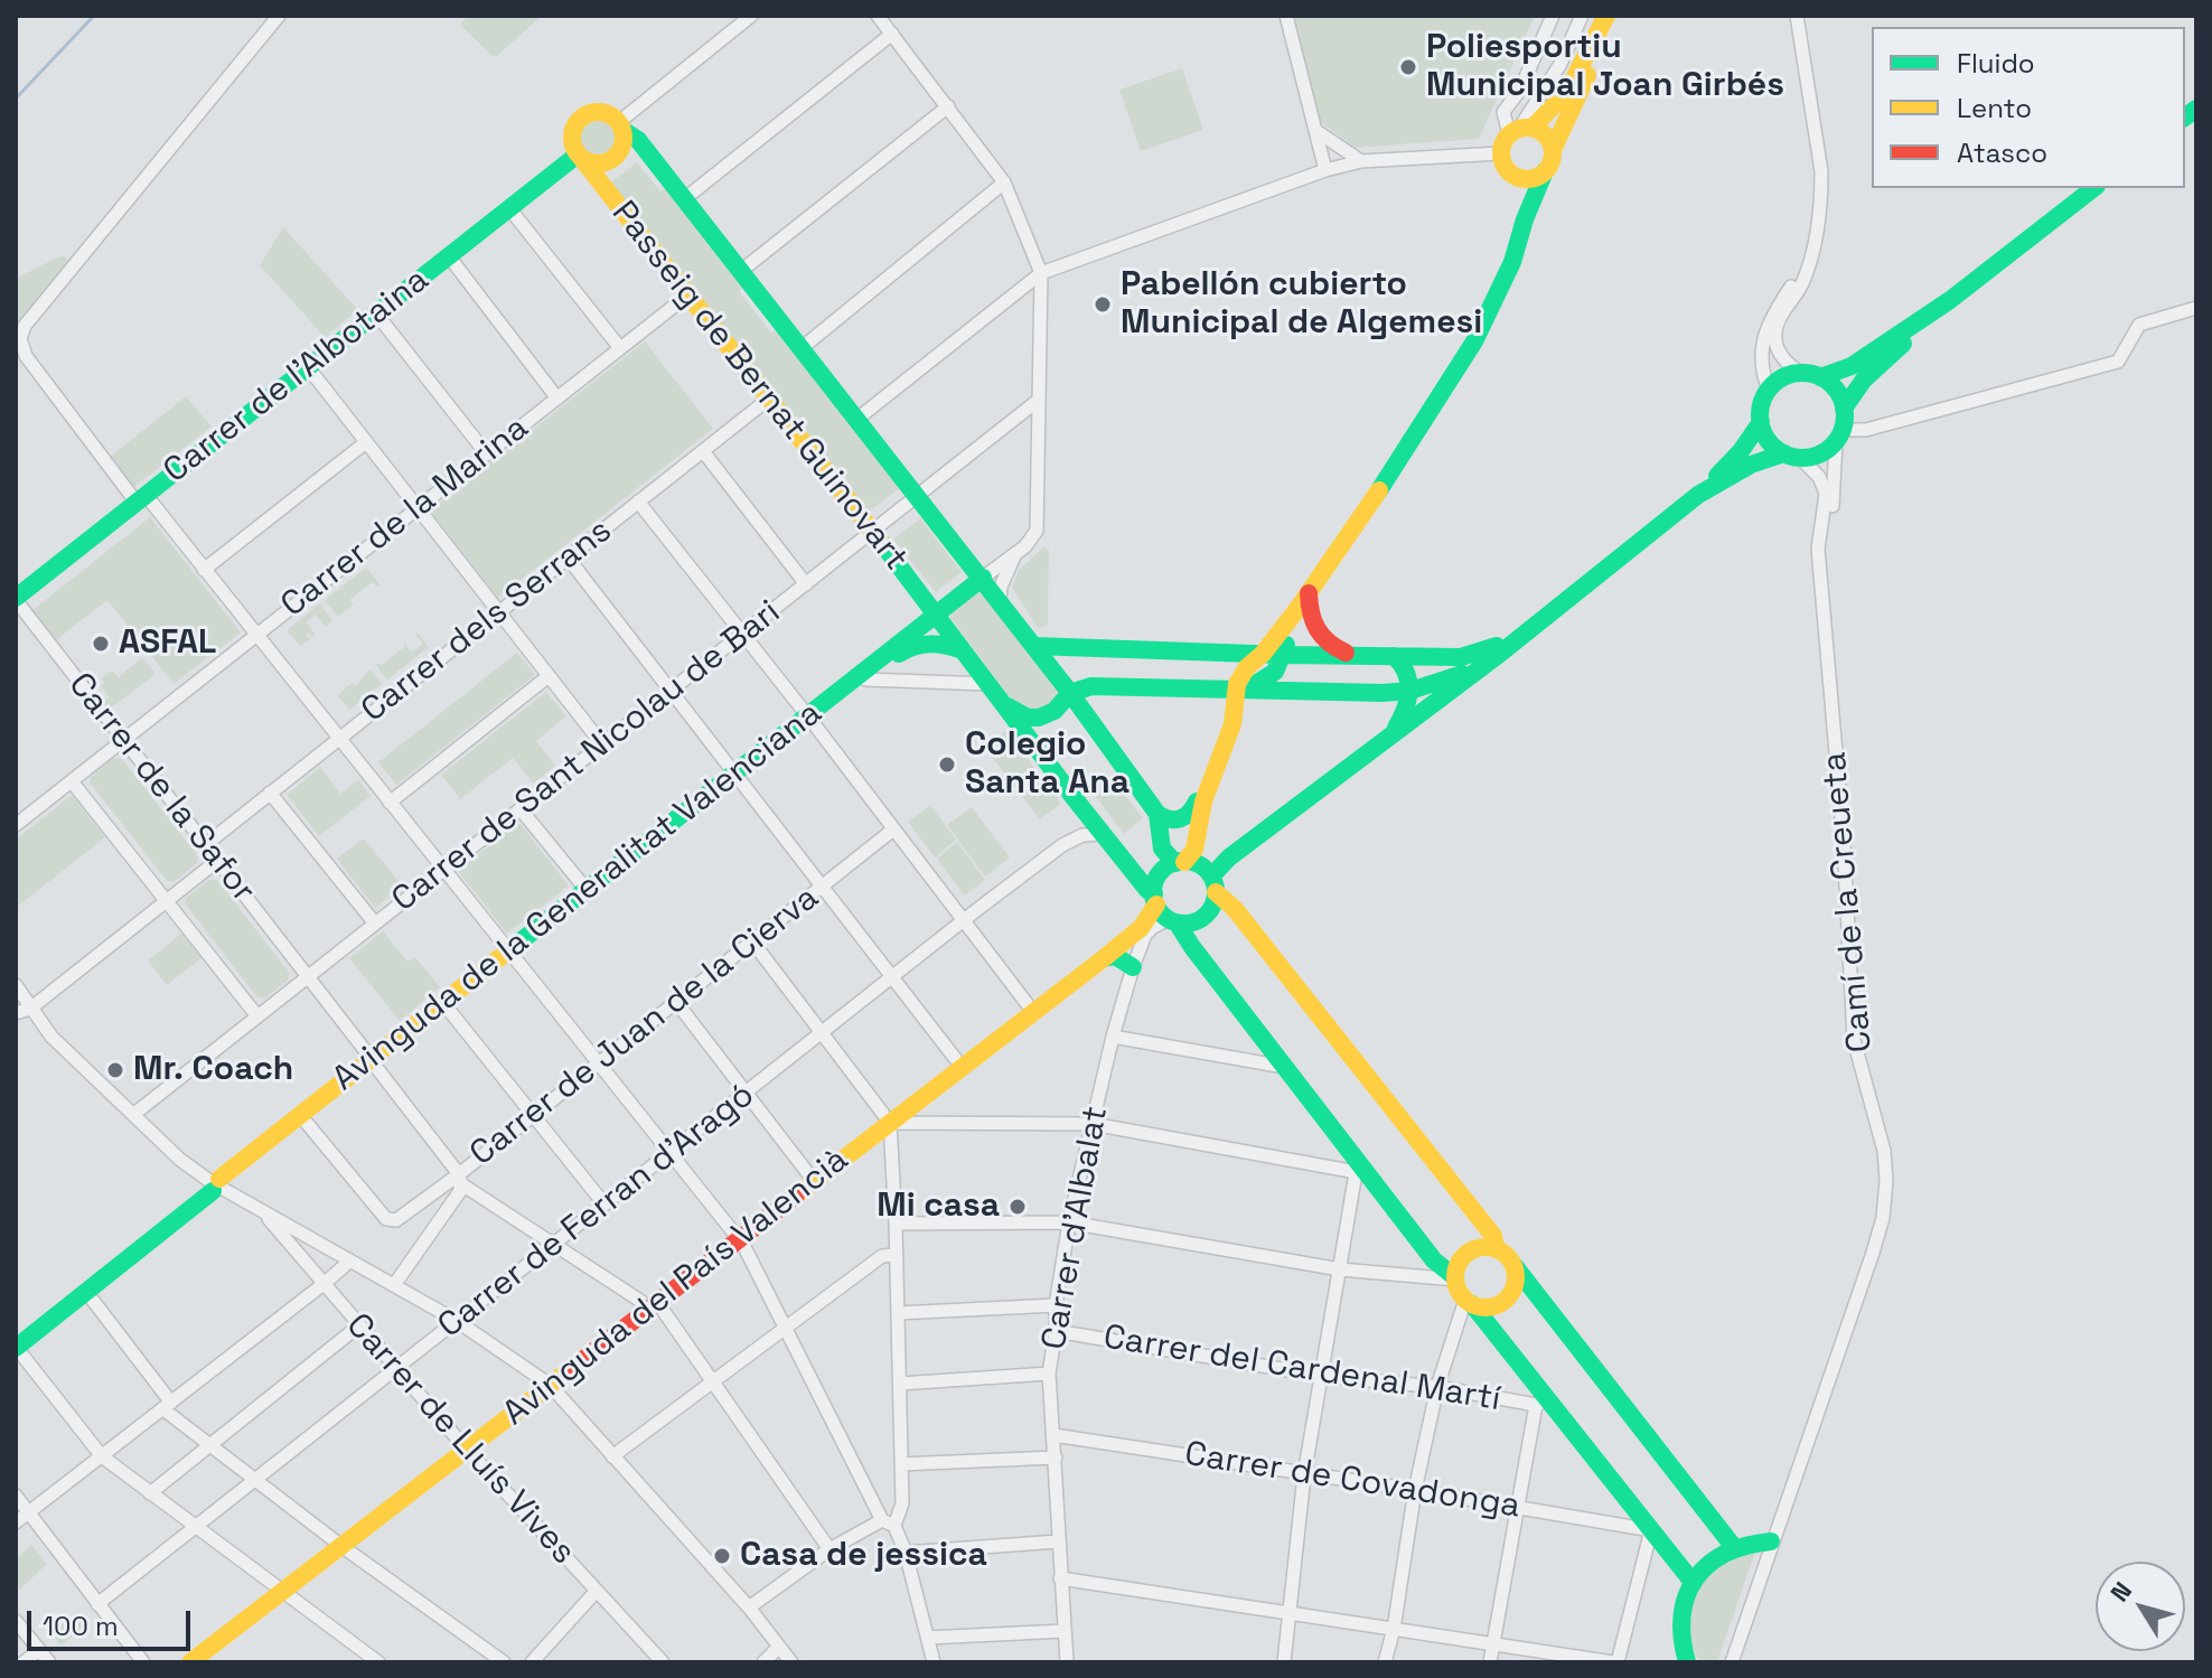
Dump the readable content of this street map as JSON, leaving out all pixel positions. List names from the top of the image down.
{
  "streets": {
    "street": [
      "Carrer de l'Albotaina",
      "Passeig de Bernat Guinovart",
      "Carrer de la Marina",
      "Carrer dels Serrans",
      "Carrer de Sant Nicolau de Bari",
      "Carrer de la Safor",
      "Avinguda de la Generalitat Valenciana",
      "Camí de la Creueta",
      "Carrer de Juan de la Cierva",
      "Carrer de Ferran d'Aragó",
      "Carrer d'Albalat",
      "Avinguda del País Valencià",
      "Carrer del Cardenal Martí",
      "Carrer de Lluís Vives",
      "Carrer de Covadonga"
    ]
  },
  "crossings": [
    ["Carrer de l'Albotaina", "Passeig de Bernat Guinovart"],
    ["Carrer de l'Albotaina", "Carrer de la Safor"],
    ["Passeig de Bernat Guinovart", "Carrer de la Marina"],
    ["Passeig de Bernat Guinovart", "Carrer dels Serrans"],
    ["Passeig de Bernat Guinovart", "Carrer de Sant Nicolau de Bari"],
    ["Passeig de Bernat Guinovart", "Avinguda de la Generalitat Valenciana"],
    ["Passeig de Bernat Guinovart", "Carrer de Ferran d'Aragó"],
    ["Passeig de Bernat Guinovart", "Carrer d'Albalat"],
    ["Passeig de Bernat Guinovart", "Avinguda del País Valencià"],
    ["Carrer de la Marina", "Carrer de la Safor"],
    ["Carrer dels Serrans", "Carrer de la Safor"],
    ["Carrer de Sant Nicolau de Bari", "Carrer de la Safor"],
    ["Carrer de la Safor", "Avinguda de la Generalitat Valenciana"],
    ["Carrer de la Safor", "Carrer de Juan de la Cierva"],
    ["Carrer de la Safor", "Carrer de Ferran d'Aragó"],
    ["Carrer de la Safor", "Avinguda del País Valencià"],
    ["Avinguda de la Generalitat Valenciana", "Carrer de Juan de la Cierva"],
    ["Carrer de Ferran d'Aragó", "Carrer de Lluís Vives"],
    ["Carrer d'Albalat", "Avinguda del País Valencià"],
    ["Carrer d'Albalat", "Carrer del Cardenal Martí"],
    ["Carrer d'Albalat", "Carrer de Covadonga"],
    ["Avinguda del País Valencià", "Carrer de Lluís Vives"]
  ],
  "places": [
    "Poliesportiu Municipal Joan Girbés",
    "Pabellón cubierto Municipal de Algemesi",
    "ASFAL",
    "Colegio Santa Ana",
    "Mr. Coach",
    "Mi casa",
    "Casa de jessica"
  ],
  "legend": ["Fluido", "Lento", "Atasco"],
  "scale_bar": "100 m",
  "north": "top left"
}
